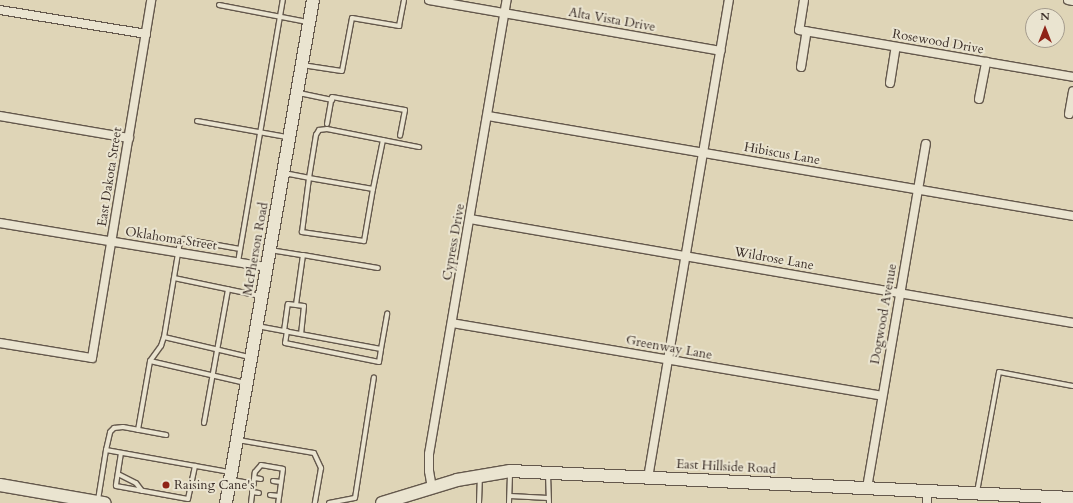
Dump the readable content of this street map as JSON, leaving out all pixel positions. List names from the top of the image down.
{
  "streets": {
    "street": [
      "Alta Vista Drive",
      "Rosewood Drive",
      "Hibiscus Lane",
      "East Dakota Street",
      "Oklahoma Street",
      "Cypress Drive",
      "McPherson Road",
      "Wildrose Lane",
      "Dogwood Avenue",
      "Greenway Lane",
      "East Hillside Road"
    ]
  },
  "crossings": [
    ["Alta Vista Drive", "Cypress Drive"],
    ["Hibiscus Lane", "Cypress Drive"],
    ["Hibiscus Lane", "Dogwood Avenue"],
    ["East Dakota Street", "Oklahoma Street"],
    ["Oklahoma Street", "McPherson Road"],
    ["Cypress Drive", "Wildrose Lane"],
    ["Cypress Drive", "Greenway Lane"],
    ["Cypress Drive", "East Hillside Road"],
    ["Wildrose Lane", "Dogwood Avenue"],
    ["Dogwood Avenue", "Greenway Lane"],
    ["Dogwood Avenue", "East Hillside Road"]
  ],
  "places": ["Raising Cane's"],
  "north": "top"
}
